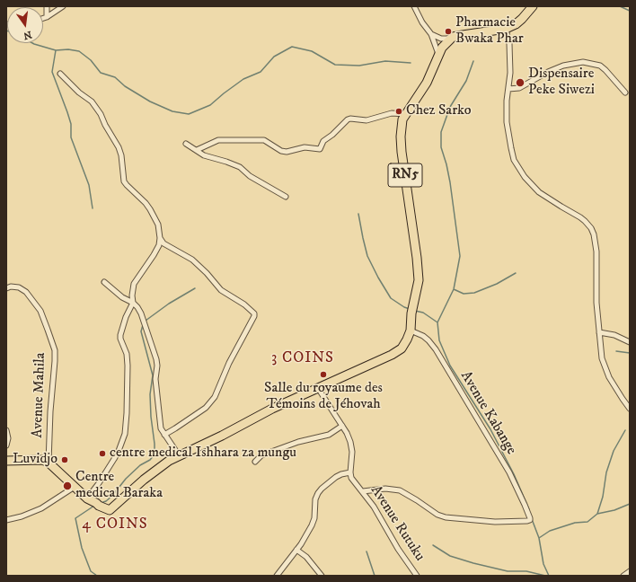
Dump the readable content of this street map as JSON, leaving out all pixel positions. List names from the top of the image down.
{
  "streets": {
    "highway": ["RN5"],
    "street": ["Avenue Mahila", "Avenue Kabange", "Avenue Rutuku"]
  },
  "crossings": [
    ["RN5", "Avenue Mahila"],
    ["RN5", "Avenue Kabange"],
    ["Avenue Kabange", "Avenue Rutuku"]
  ],
  "districts": ["3 COINS", "4 COINS"],
  "places": [
    "Pharmacie Bwaka Phar",
    "Dispensaire Peke Siwezi",
    "Chez Sarko",
    "Salle du royaume des Témoins de Jéhovah",
    "centre medical Ishhara za mungu",
    "Luvidjo",
    "Centre medical Baraka"
  ],
  "north": "bottom"
}
